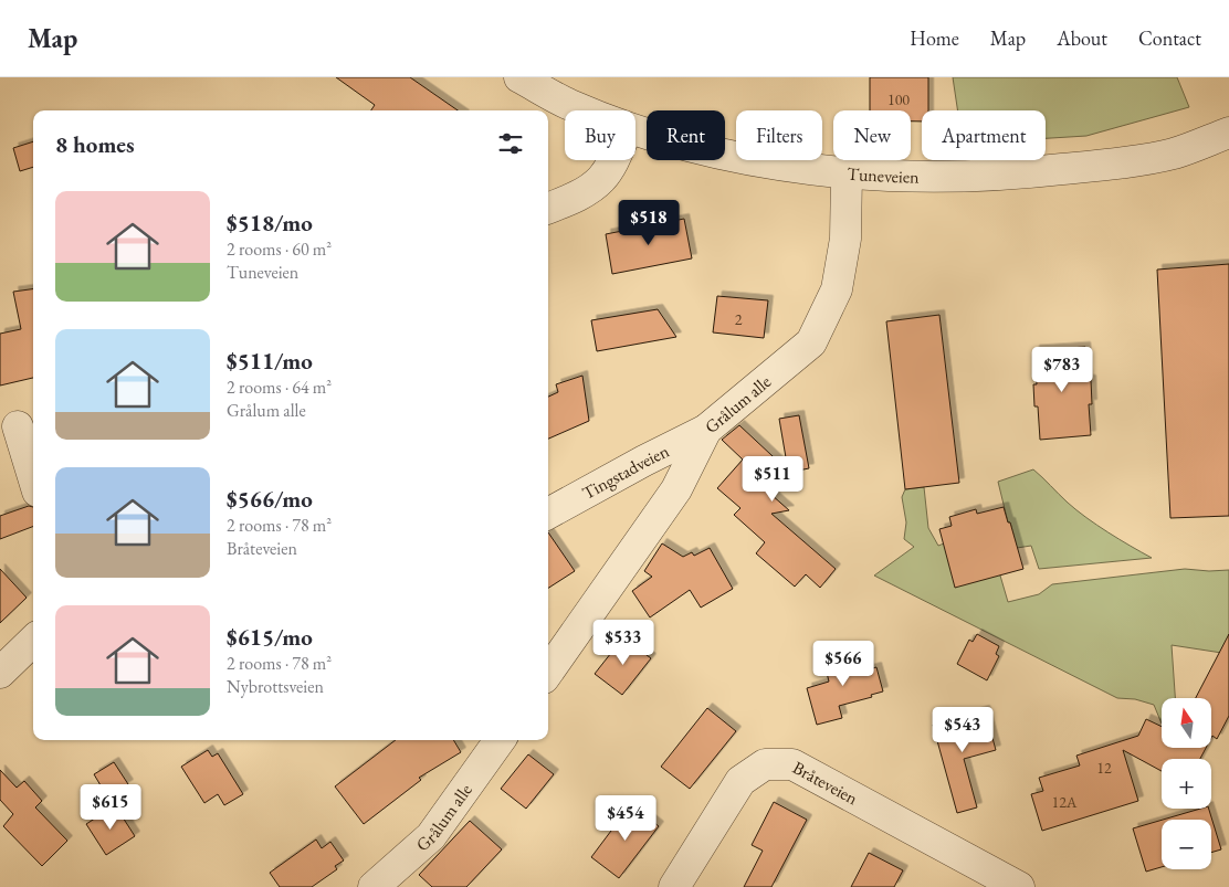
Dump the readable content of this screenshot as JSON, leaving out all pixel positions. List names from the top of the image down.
{
  "streets": {
    "street": [
      "Tuneveien",
      "Grålum alle",
      "Tingstadveien",
      "Bråteveien"
    ]
  },
  "crossings": [
    ["Tuneveien", "Grålum alle"],
    ["Grålum alle", "Tingstadveien"]
  ],
  "house_numbers": [
    "100",
    "2",
    "12",
    "12A"
  ],
  "north": "top",
  "page": {
    "header": "Map",
    "nav": [
      "Home",
      "Map",
      "About",
      "Contact"
    ],
    "chip": [
      "Buy",
      "Rent",
      "Filters",
      "New",
      "Apartment"
    ],
    "heading": "8 homes",
    "list": [
      {
        "name": "$518/mo",
        "note": "2 rooms · 60 m² · Tuneveien"
      },
      {
        "name": "$511/mo",
        "note": "2 rooms · 64 m² · Grålum alle"
      },
      {
        "name": "$566/mo",
        "note": "2 rooms · 78 m² · Bråteveien"
      },
      {
        "name": "$615/mo",
        "note": "2 rooms · 78 m² · Nybrottsveien"
      }
    ],
    "price": [
      "$518",
      "$783",
      "$511",
      "$533",
      "$566",
      "$543",
      "$615",
      "$454"
    ],
    "map_buttons": ["+", "−"]
  }
}
